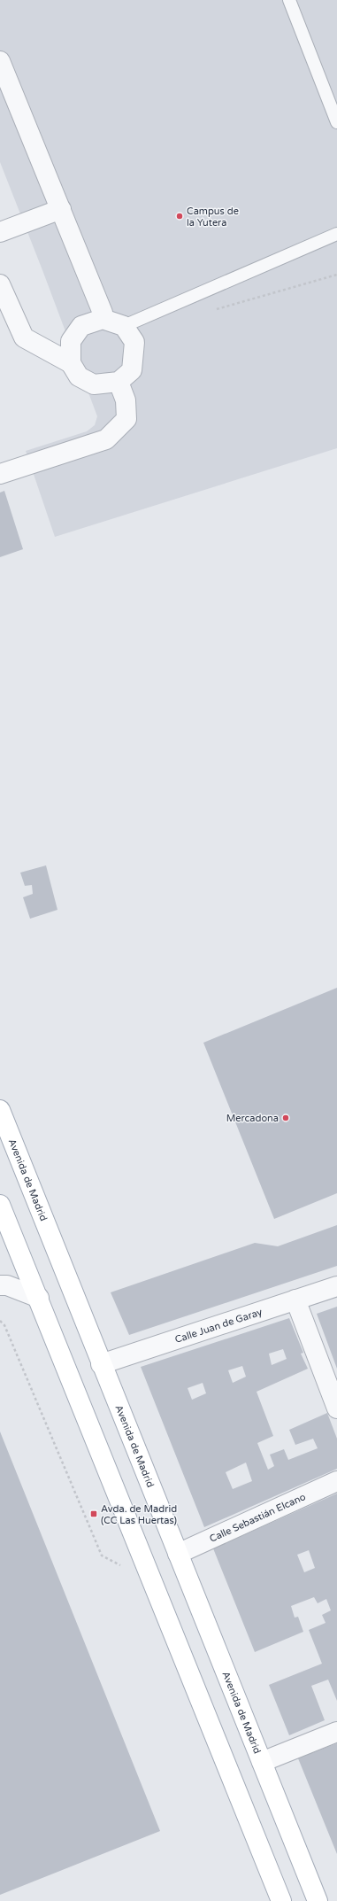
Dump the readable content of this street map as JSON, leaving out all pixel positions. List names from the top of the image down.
{
  "streets": {
    "main road": ["Avenida de Madrid"],
    "street": ["Calle Juan de Garay", "Calle Sebastián Elcano"]
  },
  "crossings": [
    ["Avenida de Madrid", "Calle Juan de Garay"],
    ["Avenida de Madrid", "Calle Sebastián Elcano"]
  ],
  "places": {
    "other": ["Campus de la Yutera", "Mercadona"],
    "transit": ["Avda. de Madrid (CC Las Huertas)"]
  }
}
